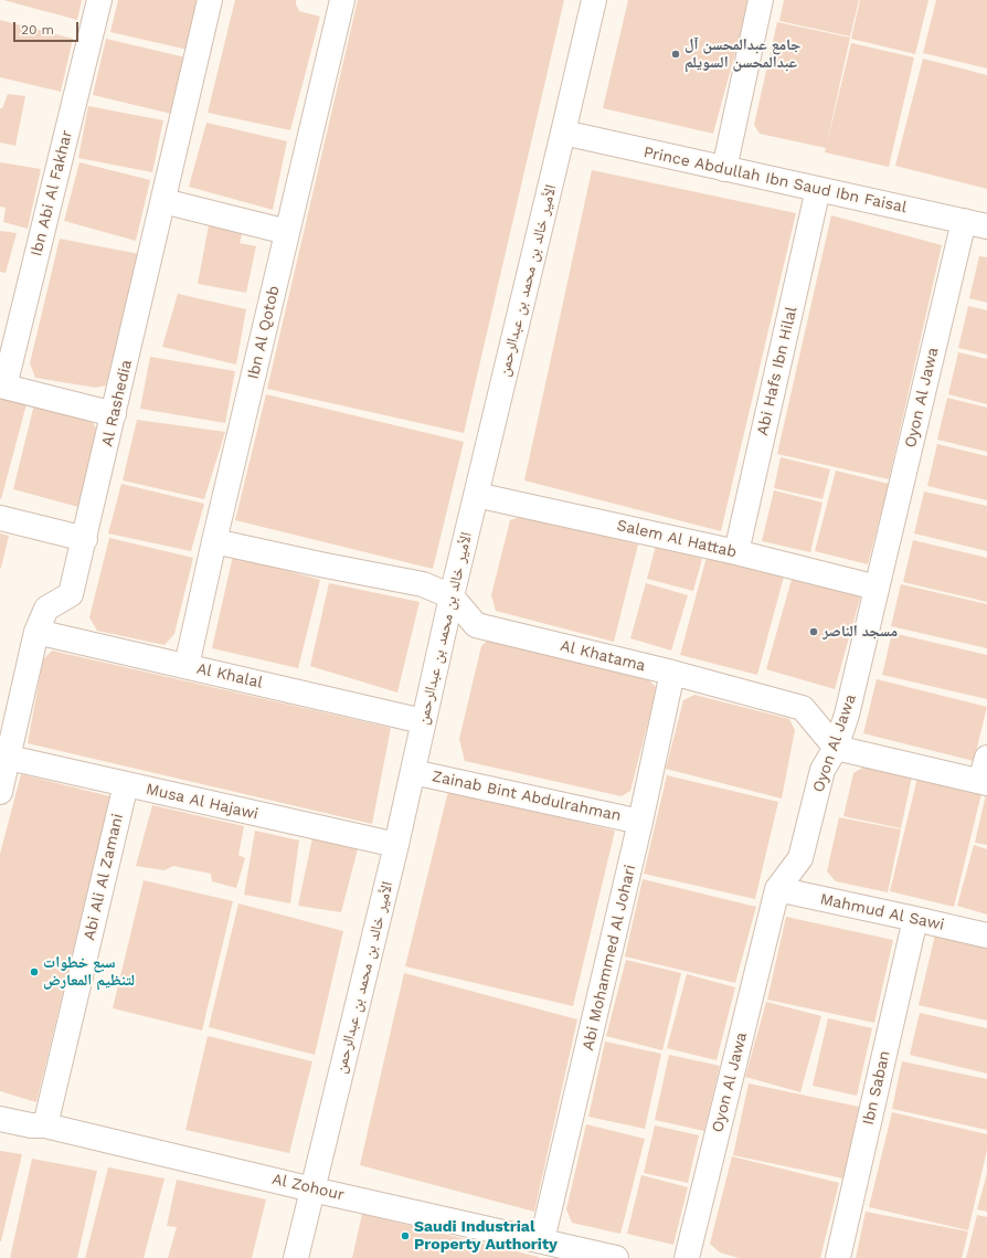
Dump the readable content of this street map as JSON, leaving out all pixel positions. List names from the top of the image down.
{
  "streets": {
    "street": [
      "Prince Abdullah Ibn Saud Ibn Faisal",
      "Ibn Abi Al Fakhar",
      "الأمير خالد بن محمد بن عبدالرحمن",
      "Ibn Al Qotob",
      "Abi Hafs Ibn Hilal",
      "Oyon Al Jawa",
      "Al Rashedia",
      "Salem Al Hattab",
      "Al Khatama",
      "Al Khalal",
      "Zainab Bint Abdulrahman",
      "Musa Al Hajawi",
      "Abi Ali Al Zamani",
      "Mahmud Al Sawi",
      "Abi Mohammed Al Johari",
      "Ibn Saban",
      "Al Zohour"
    ]
  },
  "crossings": [
    ["Prince Abdullah Ibn Saud Ibn Faisal", "الأمير خالد بن محمد بن عبدالرحمن"],
    ["Prince Abdullah Ibn Saud Ibn Faisal", "Abi Hafs Ibn Hilal"],
    ["Prince Abdullah Ibn Saud Ibn Faisal", "Oyon Al Jawa"],
    ["الأمير خالد بن محمد بن عبدالرحمن", "Salem Al Hattab"],
    ["الأمير خالد بن محمد بن عبدالرحمن", "Al Khatama"],
    ["الأمير خالد بن محمد بن عبدالرحمن", "Al Khalal"],
    ["الأمير خالد بن محمد بن عبدالرحمن", "Zainab Bint Abdulrahman"],
    ["الأمير خالد بن محمد بن عبدالرحمن", "Musa Al Hajawi"],
    ["الأمير خالد بن محمد بن عبدالرحمن", "Al Zohour"],
    ["Ibn Al Qotob", "Al Khatama"],
    ["Ibn Al Qotob", "Al Khalal"],
    ["Abi Hafs Ibn Hilal", "Salem Al Hattab"],
    ["Oyon Al Jawa", "Salem Al Hattab"],
    ["Oyon Al Jawa", "Al Khatama"],
    ["Oyon Al Jawa", "Mahmud Al Sawi"],
    ["Al Rashedia", "Al Khalal"],
    ["Al Rashedia", "Musa Al Hajawi"],
    ["Al Khatama", "Abi Mohammed Al Johari"],
    ["Zainab Bint Abdulrahman", "Abi Mohammed Al Johari"],
    ["Musa Al Hajawi", "Abi Ali Al Zamani"],
    ["Abi Ali Al Zamani", "Al Zohour"],
    ["Mahmud Al Sawi", "Ibn Saban"],
    ["Abi Mohammed Al Johari", "Al Zohour"]
  ],
  "places": [
    "جامع عبدالمحسن آل عبدالمحسن السويلم",
    "مسجد الناصر",
    "سبع خطوات لتنظيم المعارض",
    "Saudi Industrial Property Authority"
  ],
  "scale_bar": "20 m"
}
